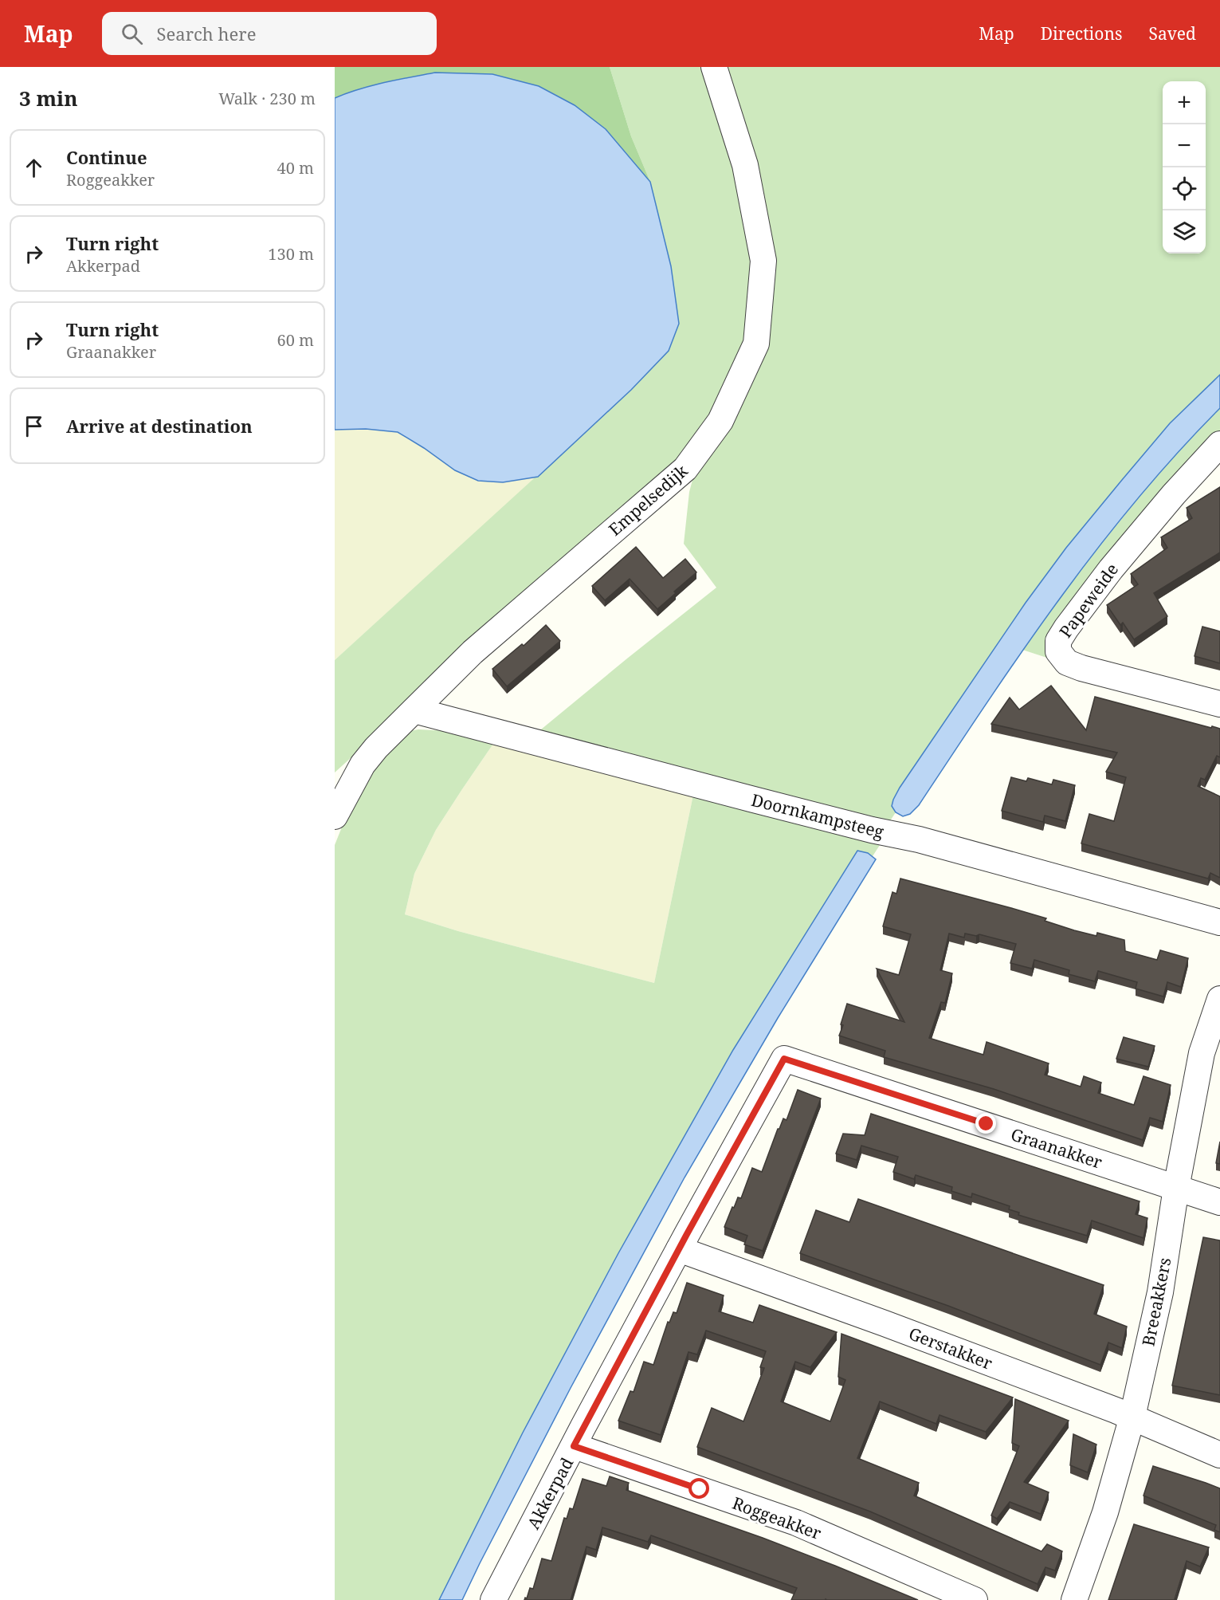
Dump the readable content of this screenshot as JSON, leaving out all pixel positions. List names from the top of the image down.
{
  "streets": {
    "street": [
      "Empelsedijk",
      "Papeweide",
      "Doornkampsteeg",
      "Graanakker",
      "Breeakkers",
      "Gerstakker",
      "Akkerpad",
      "Roggeakker"
    ]
  },
  "crossings": [
    ["Empelsedijk", "Doornkampsteeg"],
    ["Graanakker", "Breeakkers"],
    ["Graanakker", "Akkerpad"],
    ["Breeakkers", "Gerstakker"],
    ["Gerstakker", "Akkerpad"],
    ["Akkerpad", "Roggeakker"]
  ],
  "page": {
    "header": "Map",
    "search": "Search here",
    "nav": ["Map", "Directions", "Saved"],
    "heading": ["3 min", "Walk · 230 m"],
    "map_buttons": ["+", "−"],
    "list": [
      ["Continue", "Roggeakker", "40 m"],
      ["Turn right", "Akkerpad", "130 m"],
      ["Turn right", "Graanakker", "60 m"],
      "Arrive at destination"
    ]
  }
}
